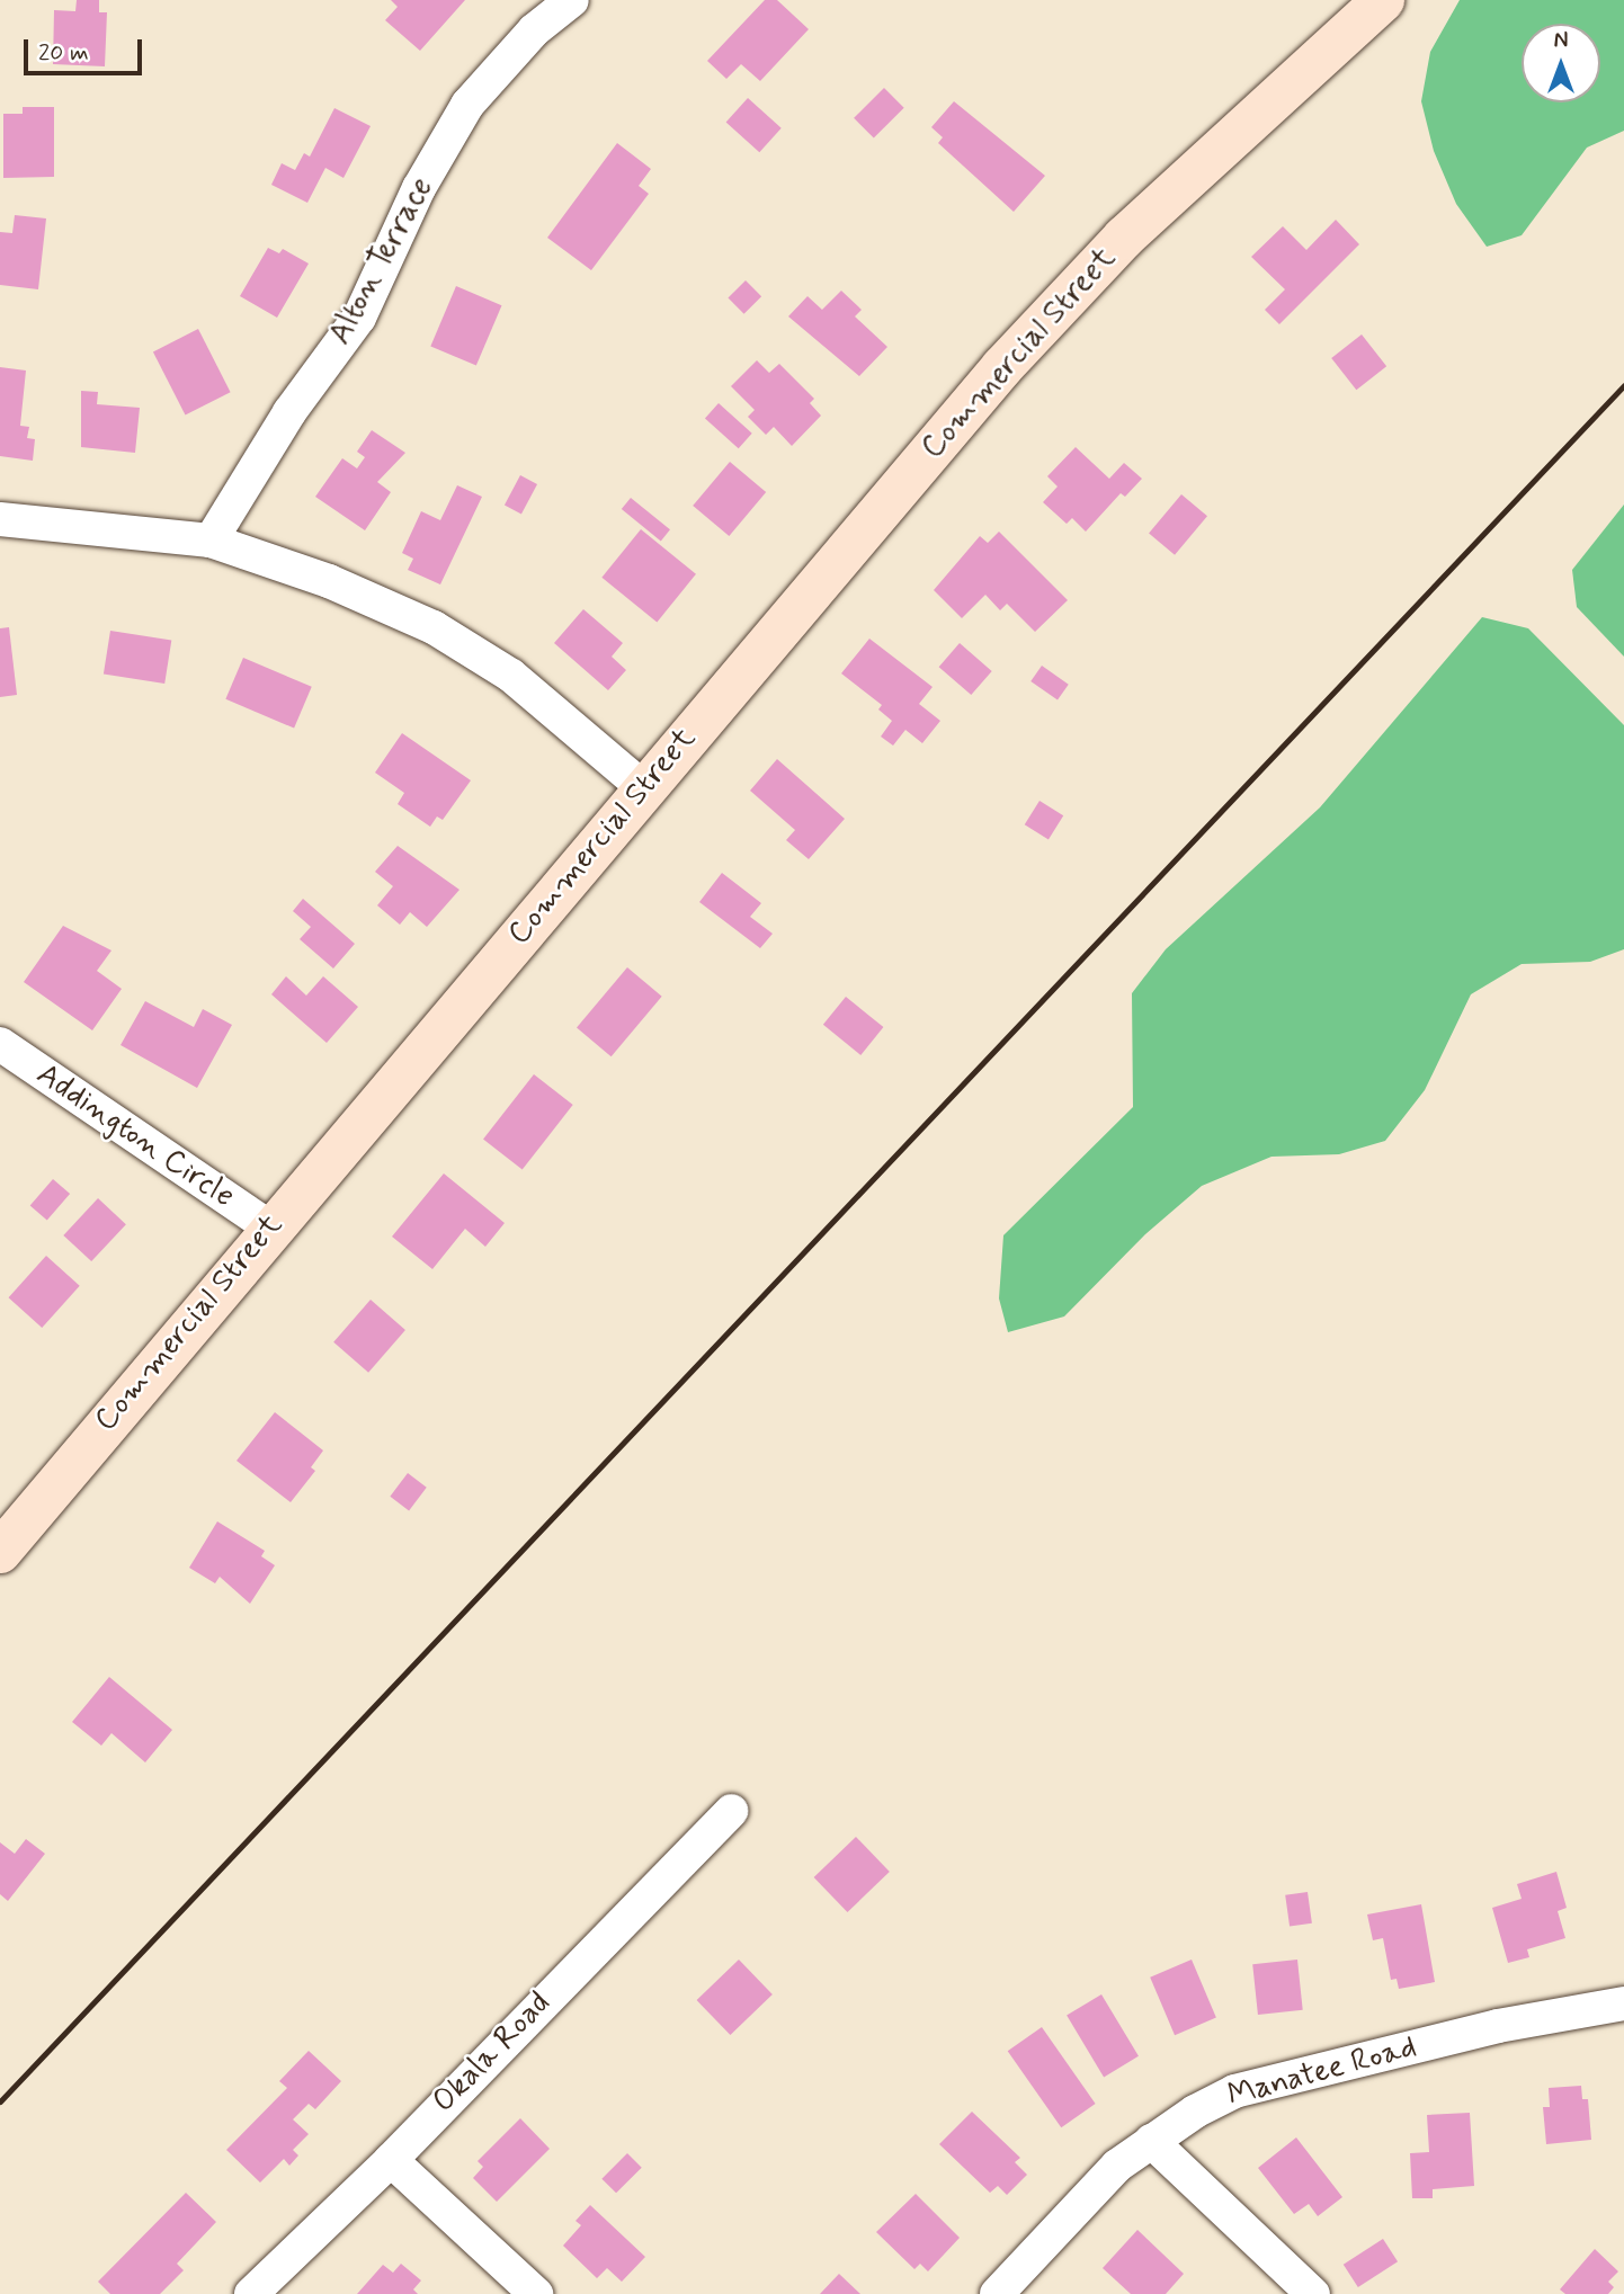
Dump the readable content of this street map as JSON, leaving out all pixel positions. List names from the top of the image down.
{
  "streets": {
    "main road": ["Commercial Street"],
    "street": [
      "Alton Terrace",
      "Addington Circle",
      "Okala Road",
      "Manatee Road"
    ]
  },
  "crossings": [
    ["Commercial Street", "Addington Circle"]
  ],
  "scale_bar": "20 m",
  "north": "top"
}
